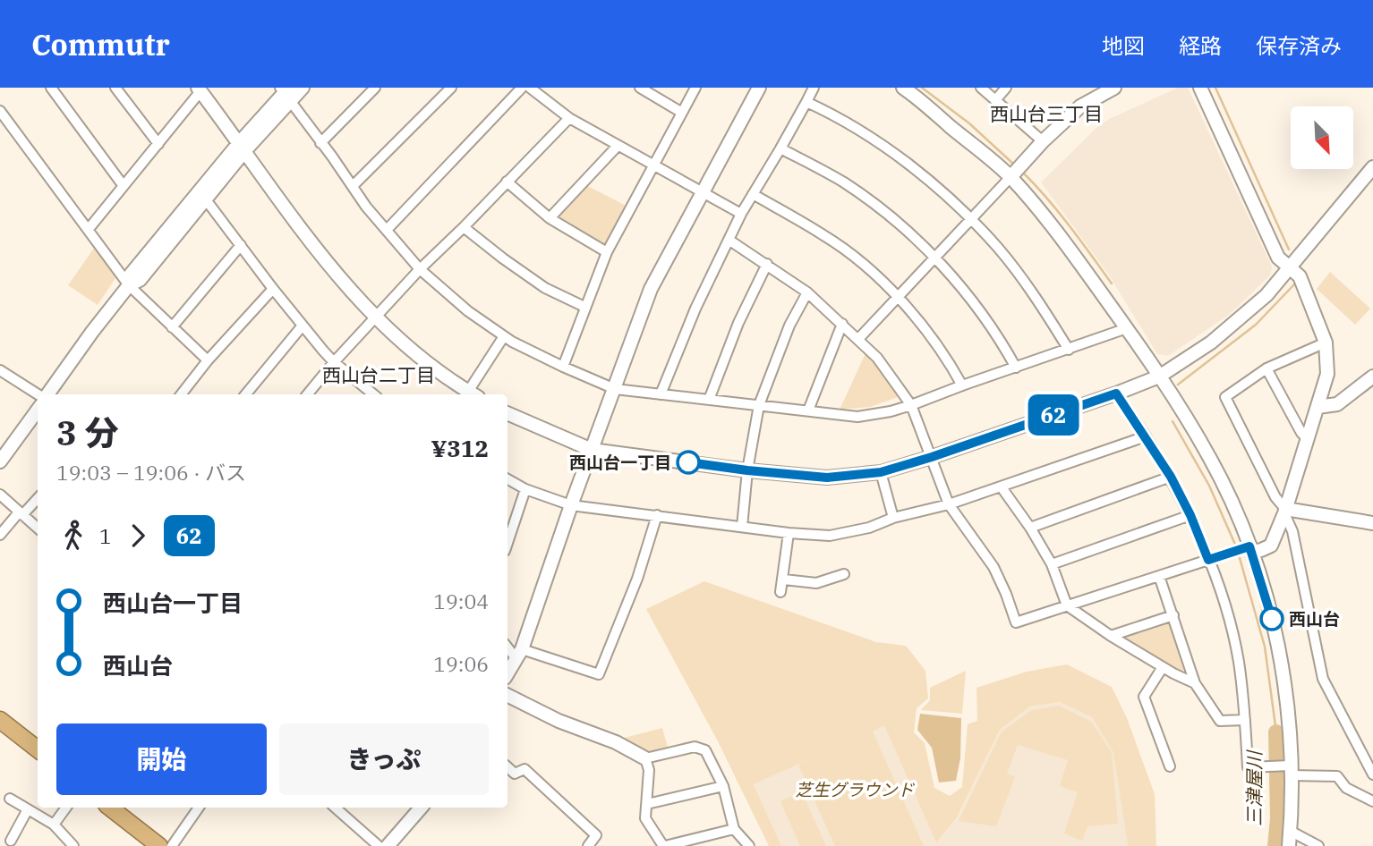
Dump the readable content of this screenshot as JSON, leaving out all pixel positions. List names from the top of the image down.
{
  "districts": ["西山台三丁目", "西山台二丁目"],
  "water": ["三津屋川"],
  "parks": ["芝生グラウンド"],
  "places": ["西山台一丁目", "西山台"],
  "lines": ["bus line 62"],
  "north": "bottom right",
  "page": {
    "header": "Commutr",
    "nav": ["地図", "経路", "保存済み"],
    "on_map": "62",
    "heading": ["3 分", "19:03 – 19:06 · バス", "¥312"],
    "legs": ["1", "62"],
    "list": [
      {
        "name": "西山台一丁目",
        "value": "19:04"
      },
      {
        "name": "西山台",
        "value": "19:06"
      }
    ],
    "buttons": ["開始", "きっぷ"]
  }
}
